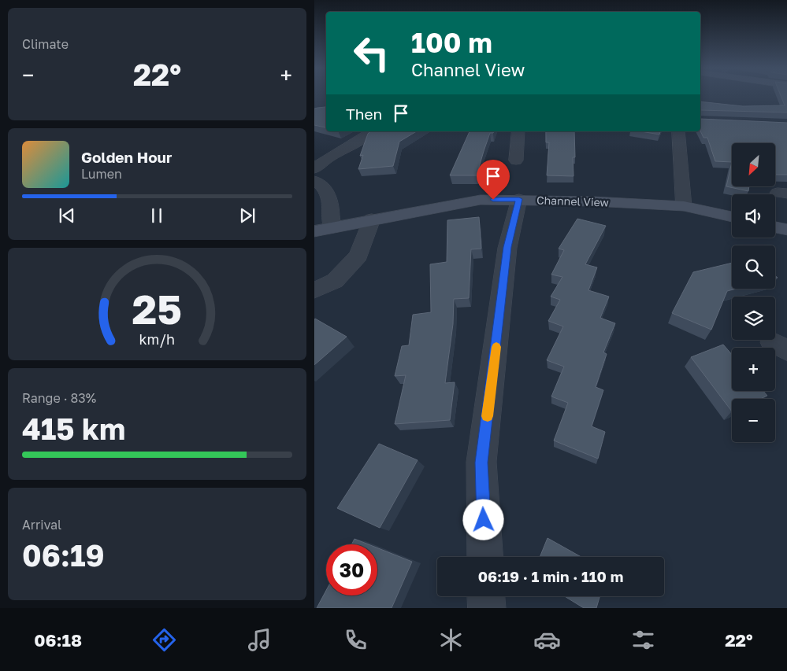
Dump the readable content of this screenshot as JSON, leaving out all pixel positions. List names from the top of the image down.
{
  "streets": {
    "street": ["Channel View"]
  },
  "north": "bottom left",
  "page": {
    "tile": [
      "Climate",
      ["Range · 83%", "415 km"],
      ["Arrival", "06:19"]
    ],
    "turn": ["100 m", "Channel View"],
    "heat": ["−", "22°", "+"],
    "then": "Then",
    "song": ["Golden Hour", "Lumen"],
    "map_buttons": ["+", "−"],
    "limit": "30",
    "trip": "06:19 · 1 min · 110 m",
    "tabs": ["06:18", "22°"],
    "gauge": ["25", "km/h"]
  }
}
